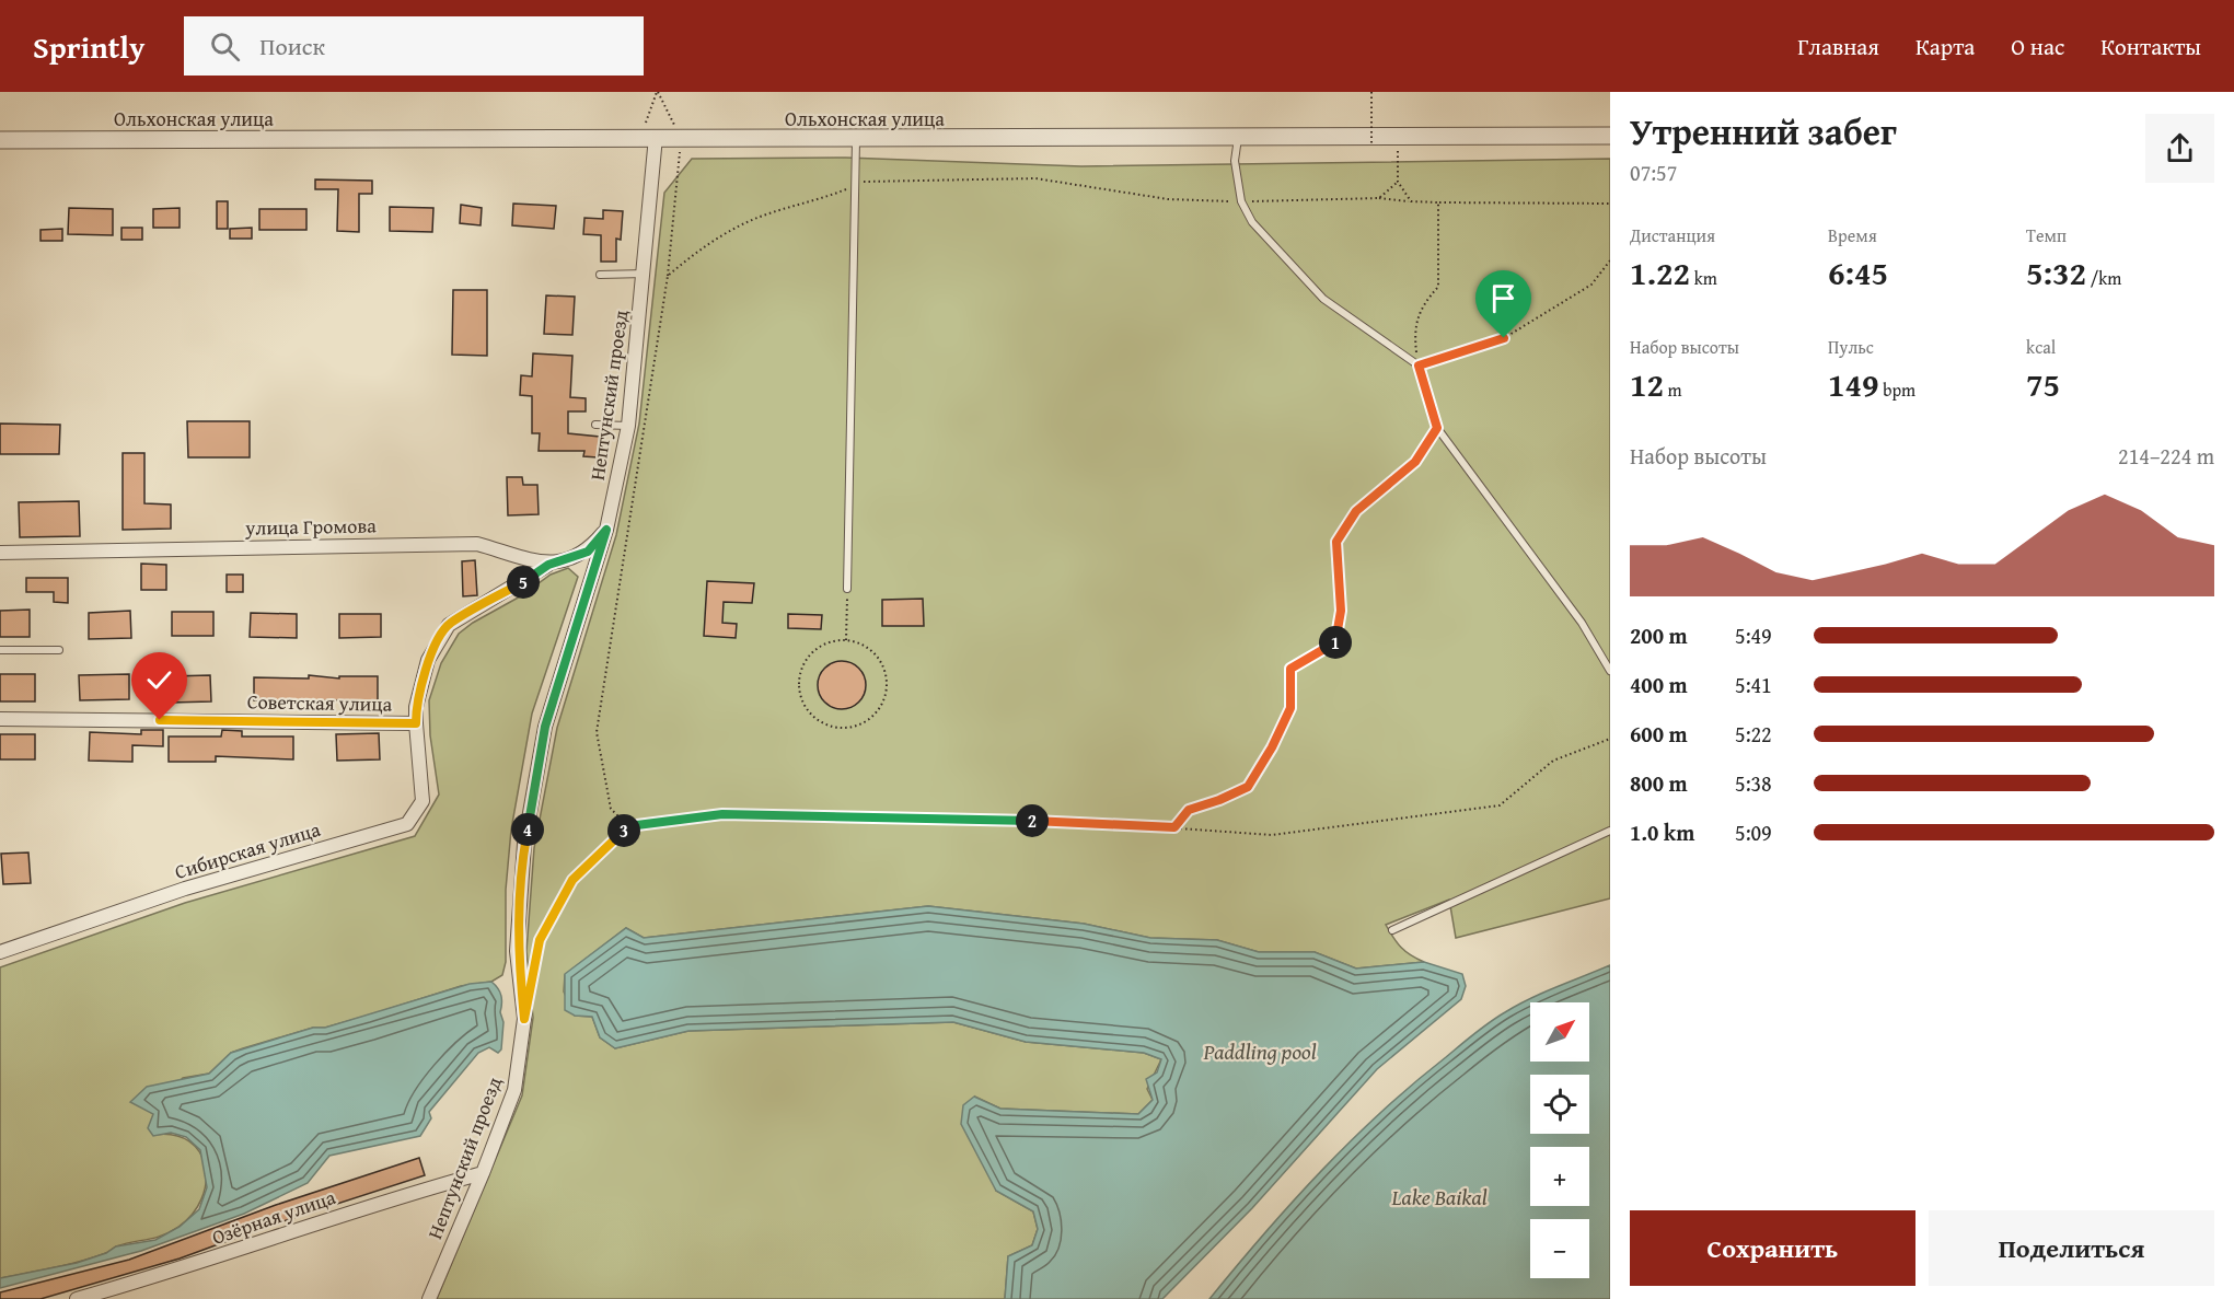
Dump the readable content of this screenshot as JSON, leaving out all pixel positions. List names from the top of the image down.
{
  "streets": {
    "street": [
      "Ольхонская улица",
      "Нептунский проезд",
      "улица Громова",
      "Советская улица",
      "Сибирская улица",
      "Озёрная улица"
    ]
  },
  "crossings": [
    ["Ольхонская улица", "Нептунский проезд"],
    ["Нептунский проезд", "Озёрная улица"],
    ["улица Громова", "Советская улица"],
    ["Советская улица", "Сибирская улица"]
  ],
  "water": ["Paddling pool", "Lake Baikal"],
  "north": "top right",
  "page": {
    "header": "Sprintly",
    "search": "Поиск",
    "nav": [
      "Главная",
      "Карта",
      "О нас",
      "Контакты"
    ],
    "heading": ["Утренний забег", "07:57"],
    "stats": [
      ["Дистанция", "1.22 km"],
      ["Время", "6:45"],
      ["Темп", "5:32 /km"],
      ["Набор высоты", "12 m"],
      ["Пульс", "149 bpm"],
      ["kcal", "75"]
    ],
    "chart": ["Набор высоты", "214–224 m"],
    "pins": [
      "5",
      "1",
      "2",
      "4",
      "3"
    ],
    "list": [
      {
        "name": "200 m",
        "note": "5:49"
      },
      {
        "name": "400 m",
        "note": "5:41"
      },
      {
        "name": "600 m",
        "note": "5:22"
      },
      {
        "name": "800 m",
        "note": "5:38"
      },
      {
        "name": "1.0 km",
        "note": "5:09"
      }
    ],
    "map_buttons": ["+", "−"],
    "buttons": ["Сохранить", "Поделиться"]
  }
}
